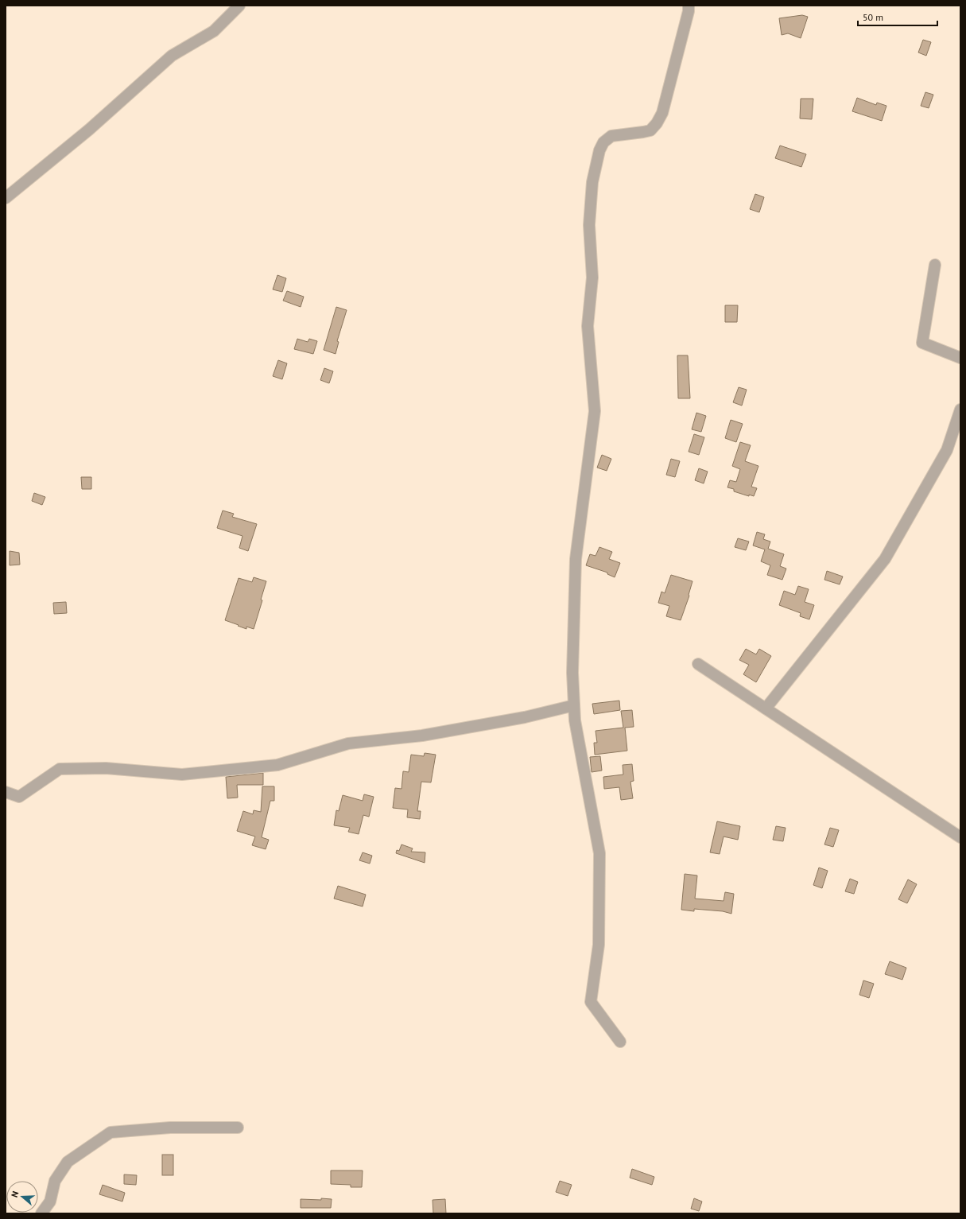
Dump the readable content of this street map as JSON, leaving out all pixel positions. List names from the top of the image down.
{
  "scale_bar": "50 m",
  "north": "left"
}
